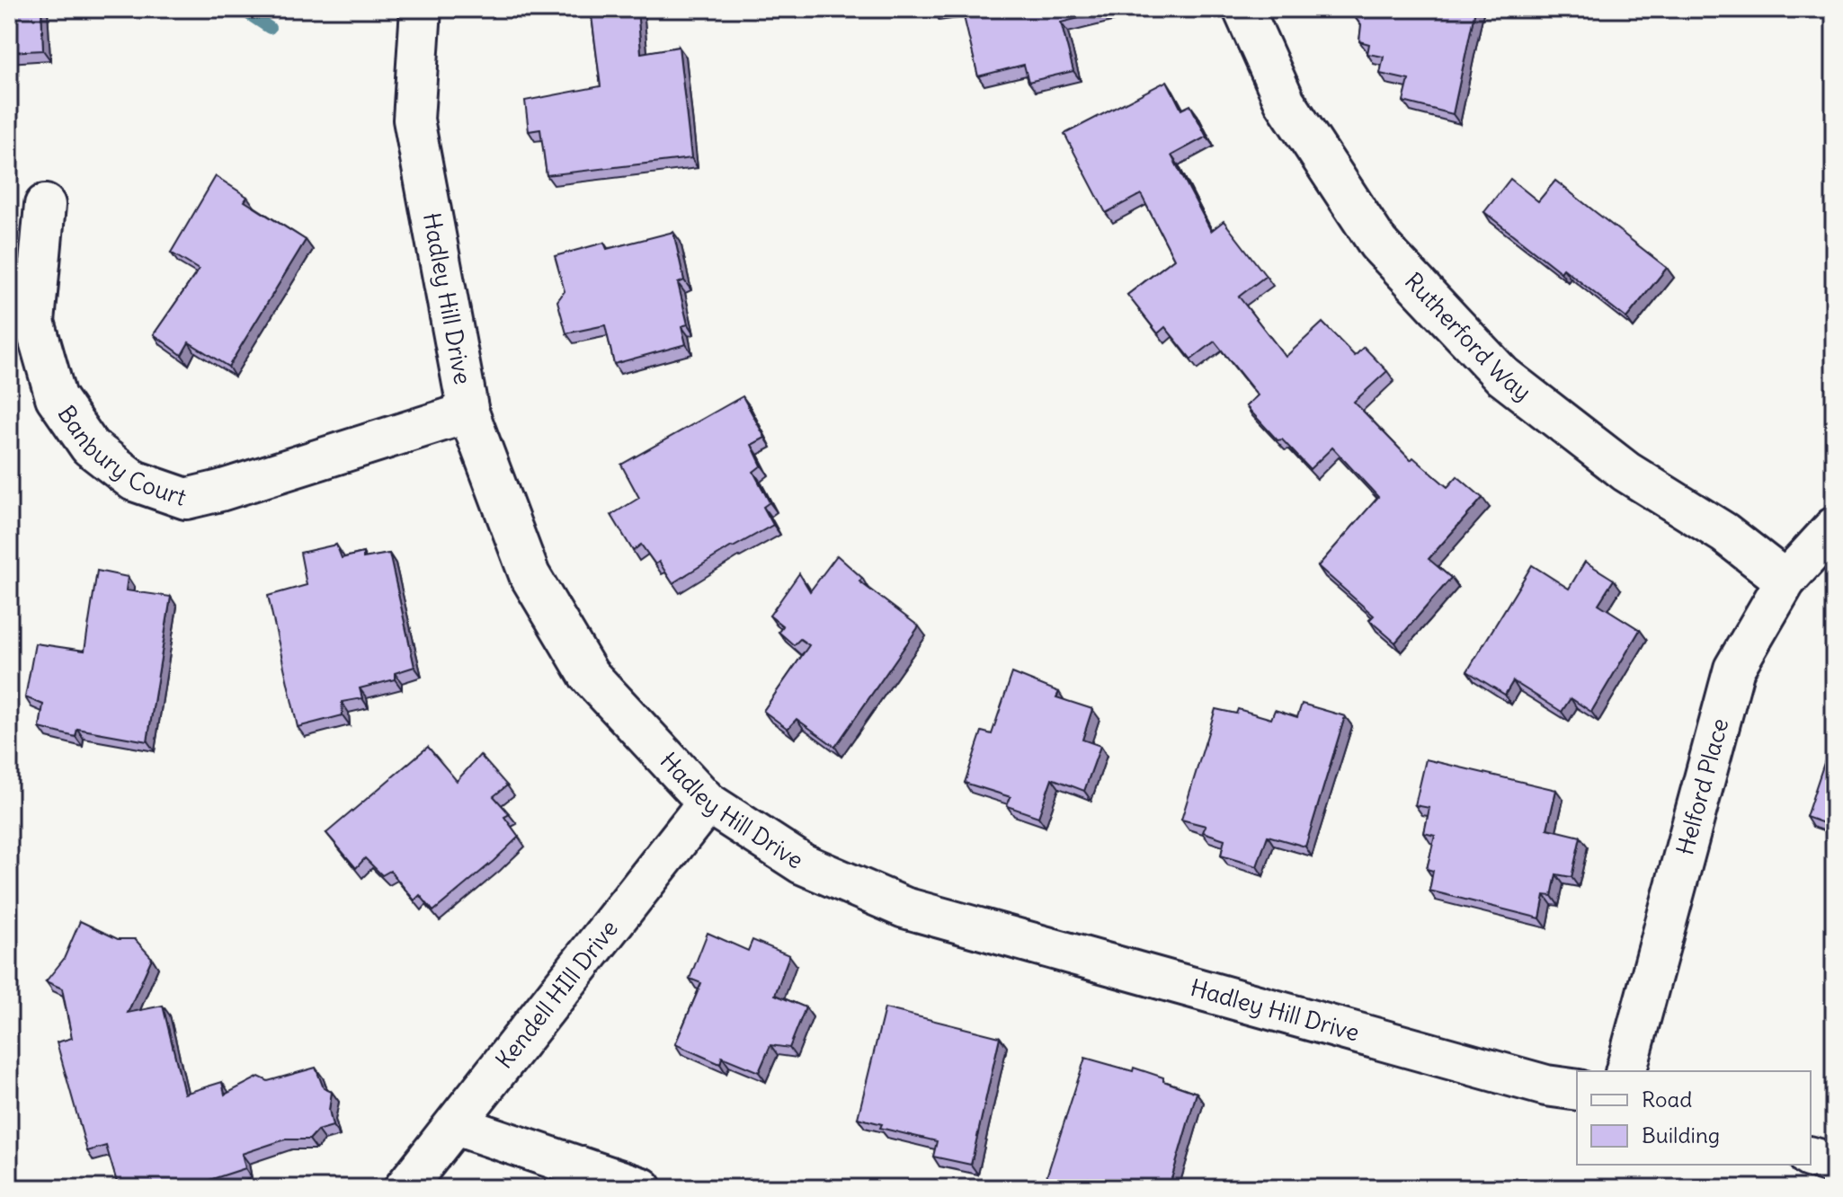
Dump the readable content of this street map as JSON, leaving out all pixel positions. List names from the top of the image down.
{
  "streets": {
    "street": [
      "Hadley Hill Drive",
      "Rutherford Way",
      "Banbury Court",
      "Helford Place",
      "Kendell HIll Drive"
    ]
  },
  "crossings": [
    ["Hadley Hill Drive", "Banbury Court"],
    ["Hadley Hill Drive", "Kendell HIll Drive"],
    ["Rutherford Way", "Helford Place"]
  ],
  "legend": ["Road", "Building"]
}
